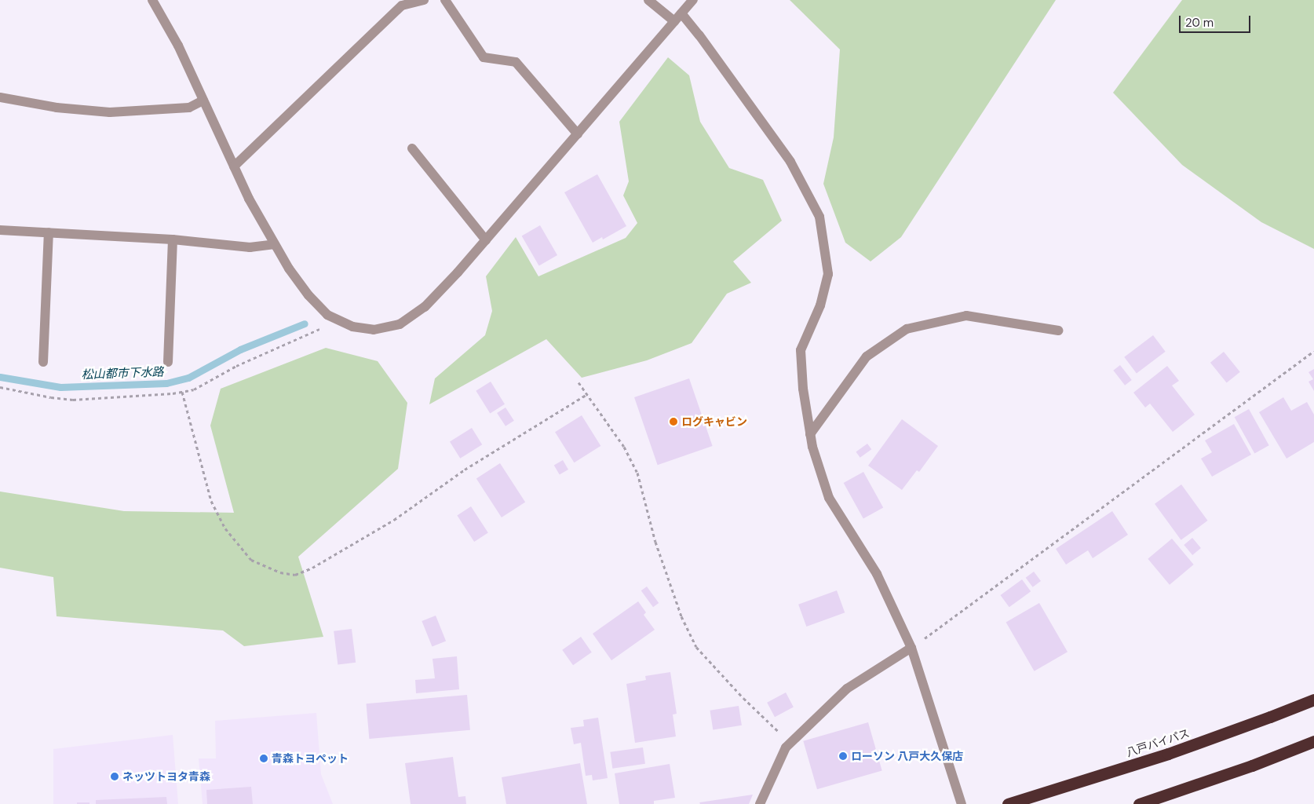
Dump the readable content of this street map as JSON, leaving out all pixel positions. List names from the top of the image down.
{
  "streets": {
    "highway": ["八戸バイパス"]
  },
  "water": ["松山都市下水路"],
  "places": [
    "ログキャビン",
    "ローソン 八戸大久保店",
    "青森トヨペット",
    "ネッツトヨタ青森"
  ],
  "scale_bar": "20 m"
}
